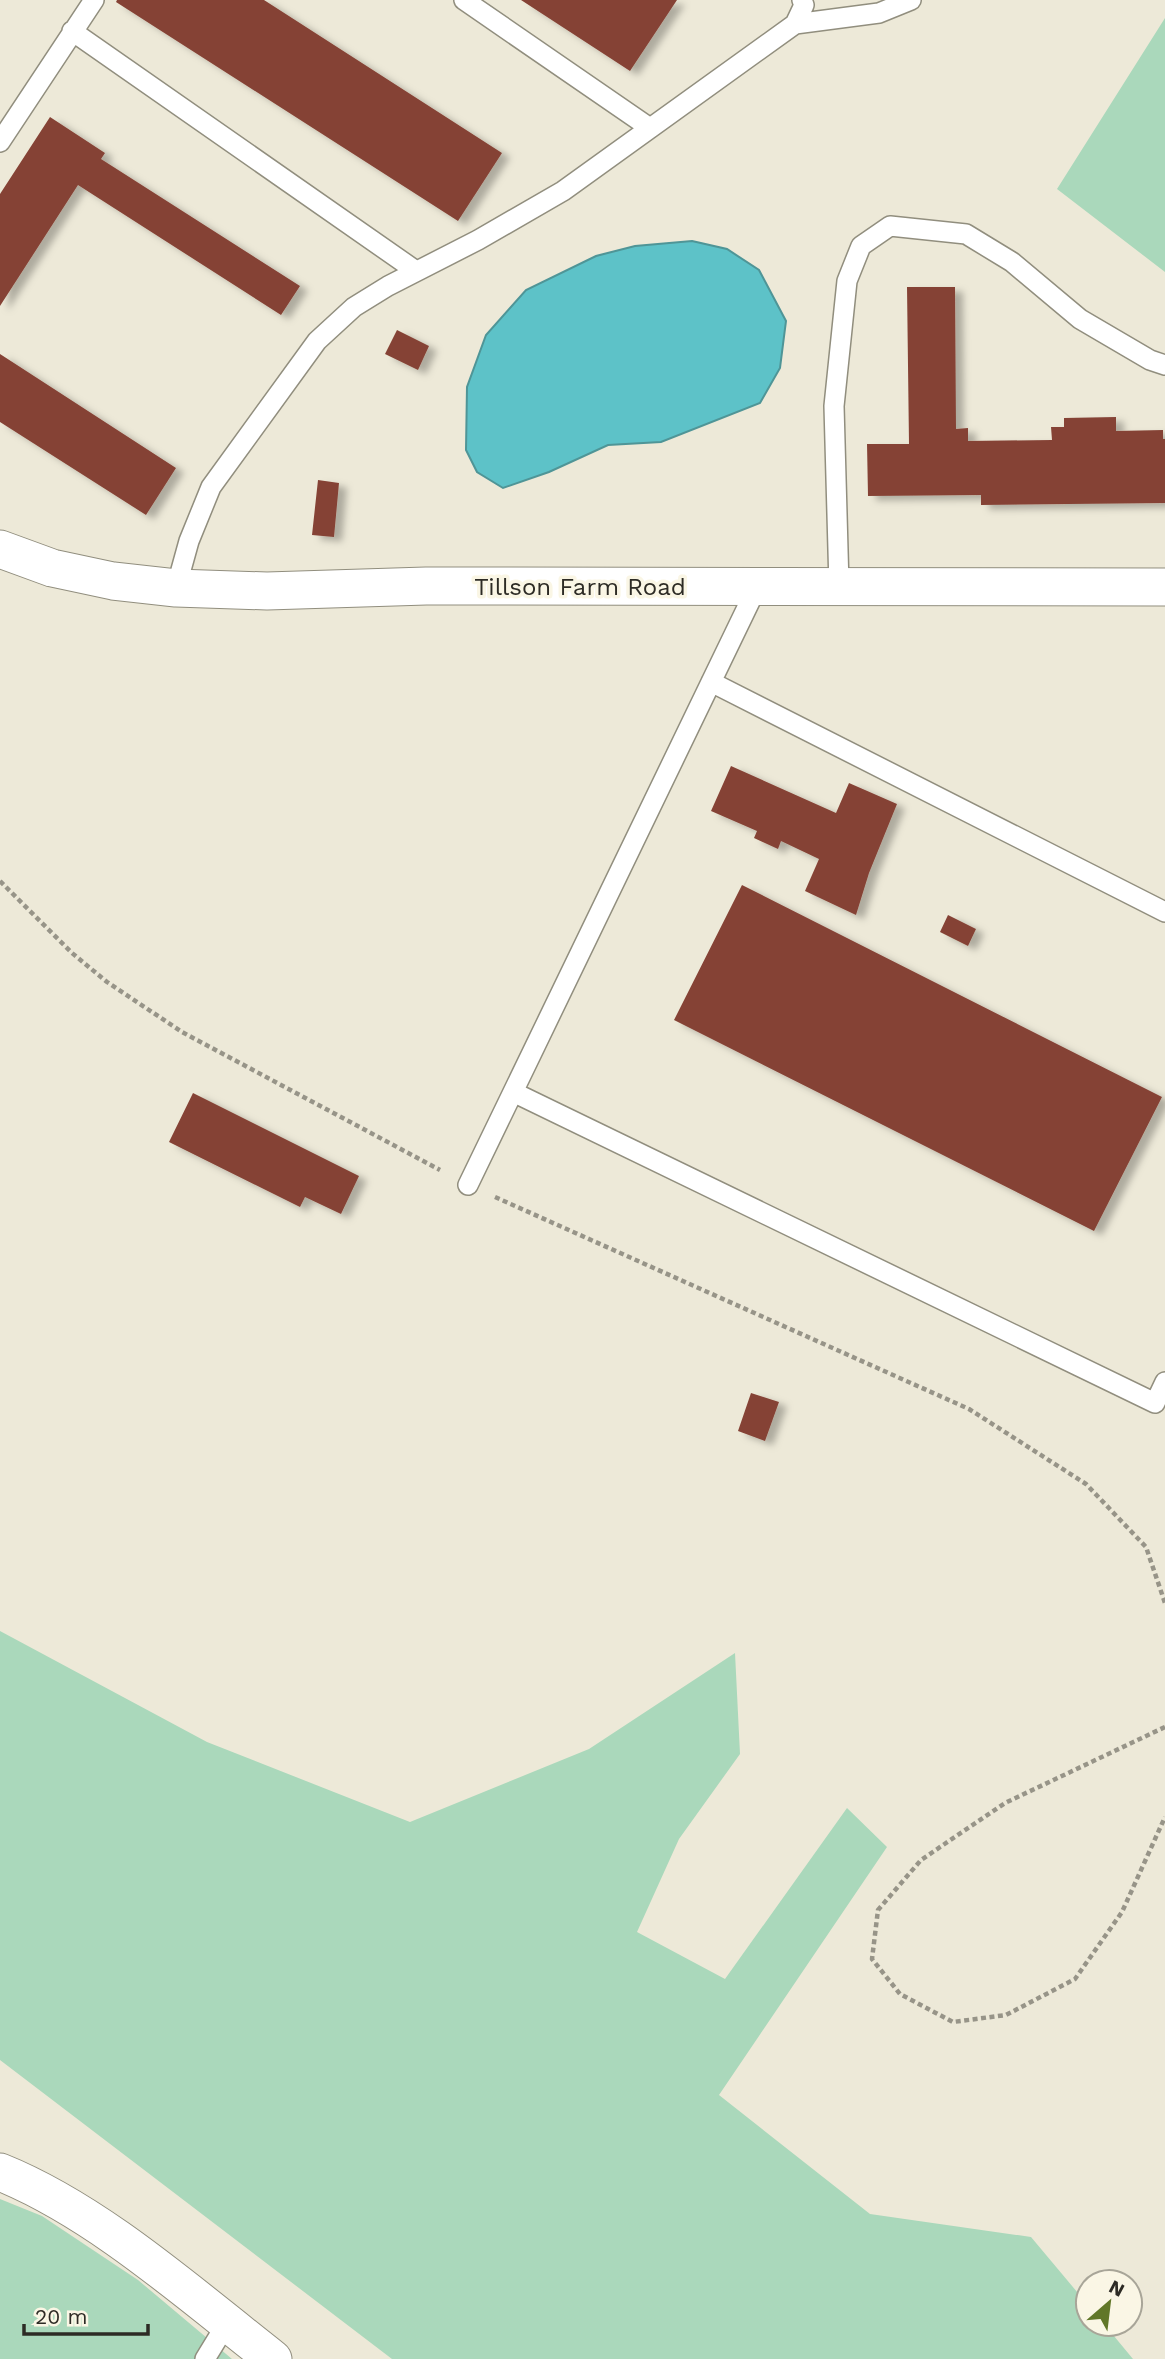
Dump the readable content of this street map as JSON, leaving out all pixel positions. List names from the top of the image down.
{
  "streets": {
    "street": ["Tillson Farm Road"]
  },
  "scale_bar": "20 m",
  "north": "top right"
}
